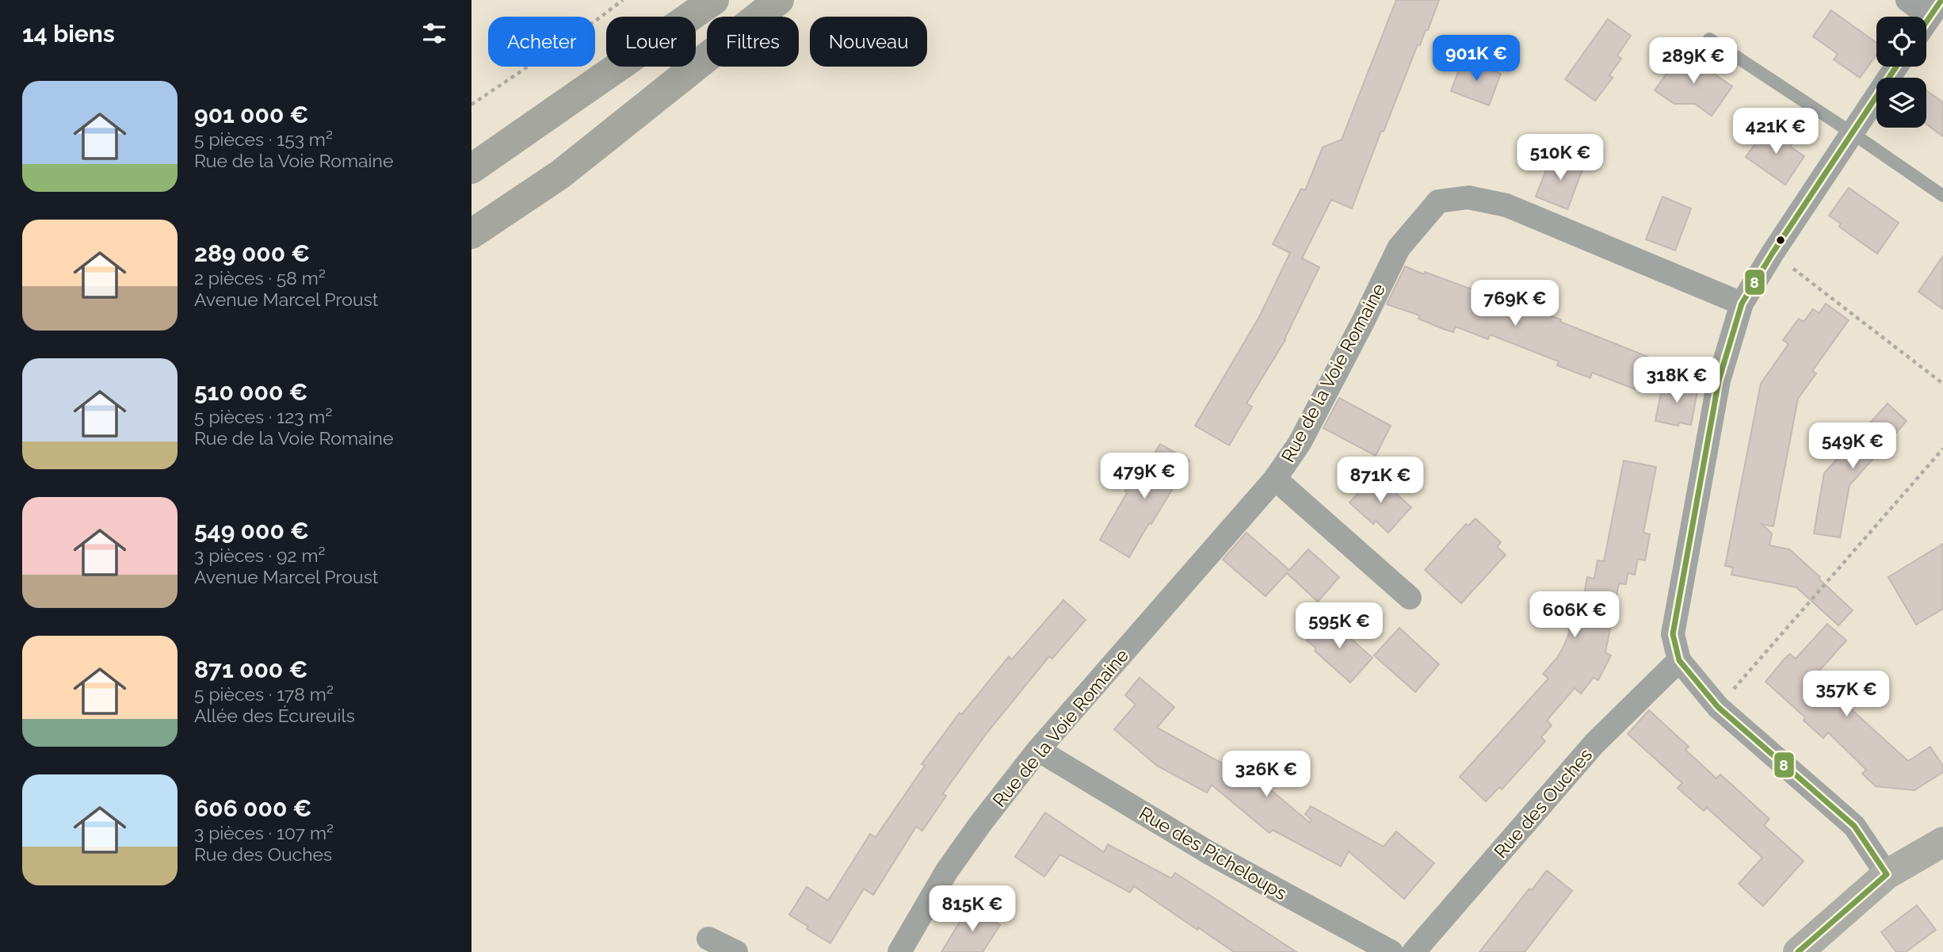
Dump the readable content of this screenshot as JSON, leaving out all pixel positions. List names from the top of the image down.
{
  "streets": {
    "street": ["Rue de la Voie Romaine", "Rue des Ouches", "Rue des Picheloups"]
  },
  "crossings": [
    ["Rue de la Voie Romaine", "Rue des Picheloups"]
  ],
  "lines": ["transit line 8"],
  "page": {
    "heading": "14 biens",
    "chip": [
      "Acheter",
      "Louer",
      "Filtres",
      "Nouveau"
    ],
    "price": [
      "901K €",
      "289K €",
      "421K €",
      "510K €",
      "769K €",
      "318K €",
      "549K €",
      "479K €",
      "871K €",
      "606K €",
      "595K €",
      "357K €",
      "326K €",
      "815K €"
    ],
    "list": [
      {
        "name": "901 000 €",
        "note": "5 pièces · 153 m² · Rue de la Voie Romaine"
      },
      {
        "name": "289 000 €",
        "note": "2 pièces · 58 m² · Avenue Marcel Proust"
      },
      {
        "name": "510 000 €",
        "note": "5 pièces · 123 m² · Rue de la Voie Romaine"
      },
      {
        "name": "549 000 €",
        "note": "3 pièces · 92 m² · Avenue Marcel Proust"
      },
      {
        "name": "871 000 €",
        "note": "5 pièces · 178 m² · Allée des Écureuils"
      },
      {
        "name": "606 000 €",
        "note": "3 pièces · 107 m² · Rue des Ouches"
      }
    ]
  }
}
